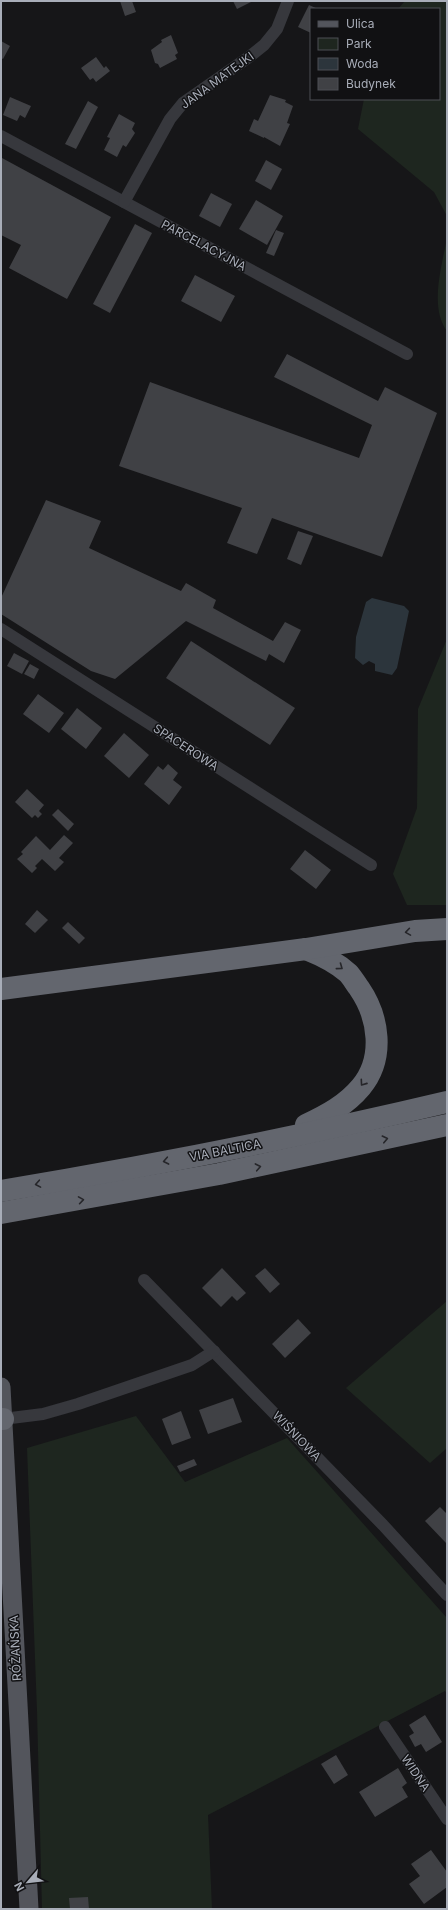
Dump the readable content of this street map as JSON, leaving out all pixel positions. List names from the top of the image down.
{
  "streets": {
    "highway": ["VIA BALTICA"],
    "main road": ["RÓŻAŃSKA"],
    "street": [
      "JANA MATEJKI",
      "PARCELACYJNA",
      "SPACEROWA",
      "WIŚNIOWA",
      "WIDNA"
    ]
  },
  "crossings": [
    ["JANA MATEJKI", "PARCELACYJNA"]
  ],
  "legend": [
    "Ulica",
    "Park",
    "Woda",
    "Budynek"
  ],
  "north": "bottom left"
}
